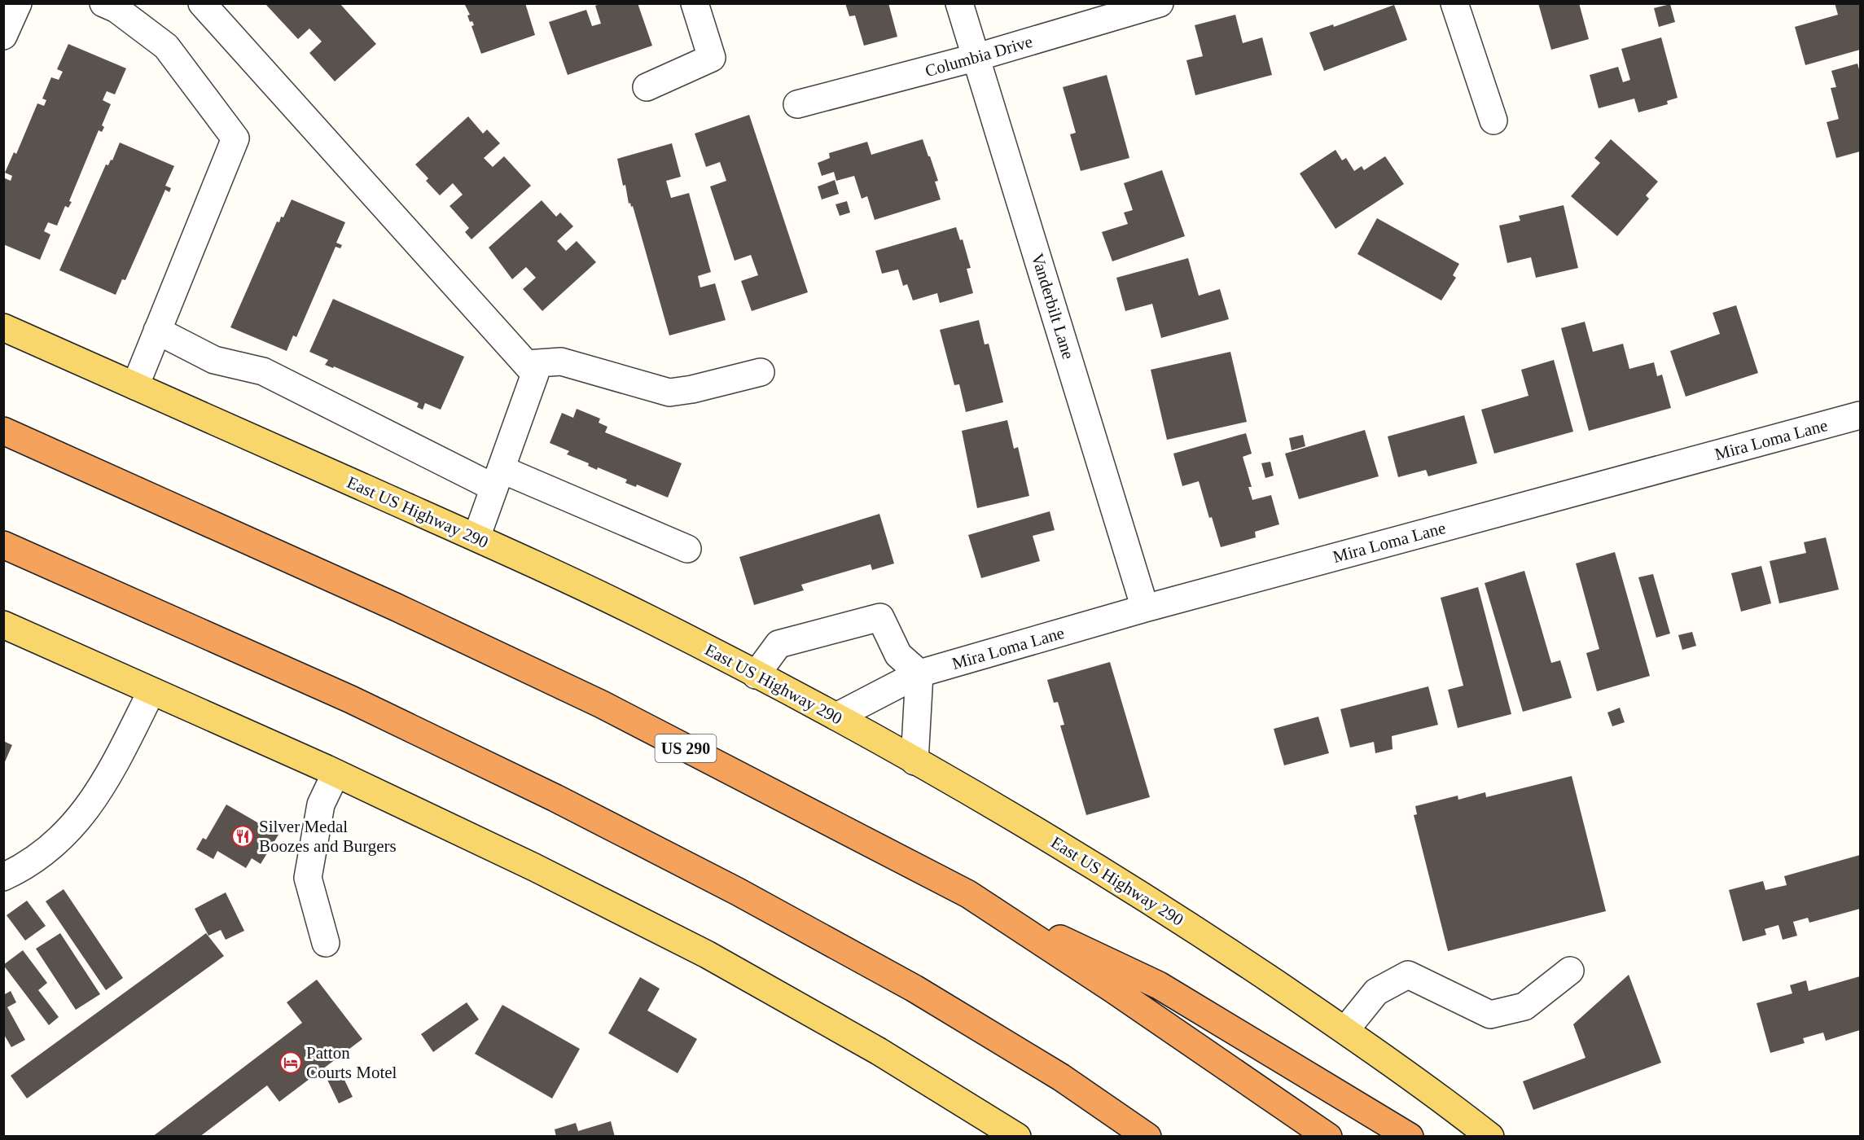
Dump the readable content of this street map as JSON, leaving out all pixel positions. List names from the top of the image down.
{
  "streets": {
    "highway": ["US 290"],
    "main road": ["East US Highway 290"],
    "street": ["Columbia Drive", "Vanderbilt Lane", "Mira Loma Lane"]
  },
  "crossings": [
    ["Columbia Drive", "Vanderbilt Lane"],
    ["Vanderbilt Lane", "Mira Loma Lane"],
    ["Mira Loma Lane", "East US Highway 290"]
  ],
  "places": {
    "restaurant": ["Silver Medal Boozes and Burgers"],
    "hotel": ["Patton Courts Motel"]
  }
}
